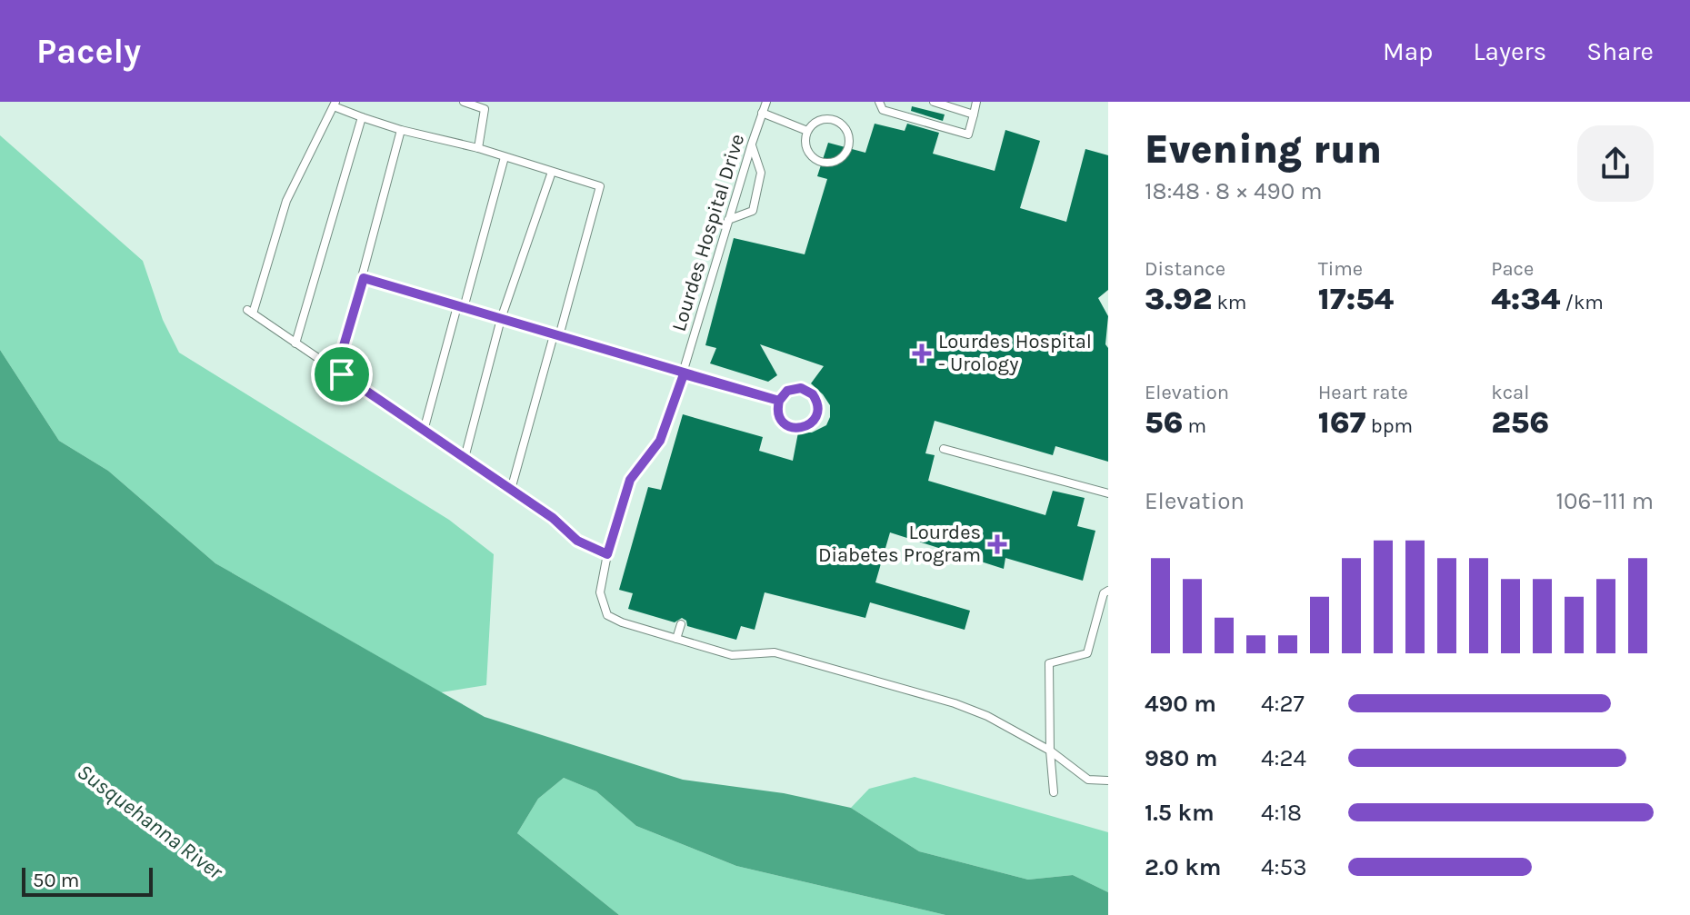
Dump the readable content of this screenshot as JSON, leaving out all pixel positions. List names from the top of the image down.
{
  "streets": {
    "lane": ["Lourdes Hospital Drive"]
  },
  "water": ["Susquehanna River"],
  "places": {
    "health": ["Lourdes Hospital - Urology", "Lourdes Diabetes Program"]
  },
  "scale_bar": "50 m",
  "page": {
    "header": "Pacely",
    "nav": ["Map", "Layers", "Share"],
    "heading": ["Evening run", "18:48 · 8 × 490 m"],
    "stats": [
      ["Distance", "3.92 km"],
      ["Time", "17:54"],
      ["Pace", "4:34 /km"],
      ["Elevation", "56 m"],
      ["Heart rate", "167 bpm"],
      ["kcal", "256"]
    ],
    "chart": ["Elevation", "106–111 m"],
    "list": [
      {
        "name": "490 m",
        "note": "4:27"
      },
      {
        "name": "980 m",
        "note": "4:24"
      },
      {
        "name": "1.5 km",
        "note": "4:18"
      },
      {
        "name": "2.0 km",
        "note": "4:53"
      }
    ],
    "scale": "50 m"
  }
}
